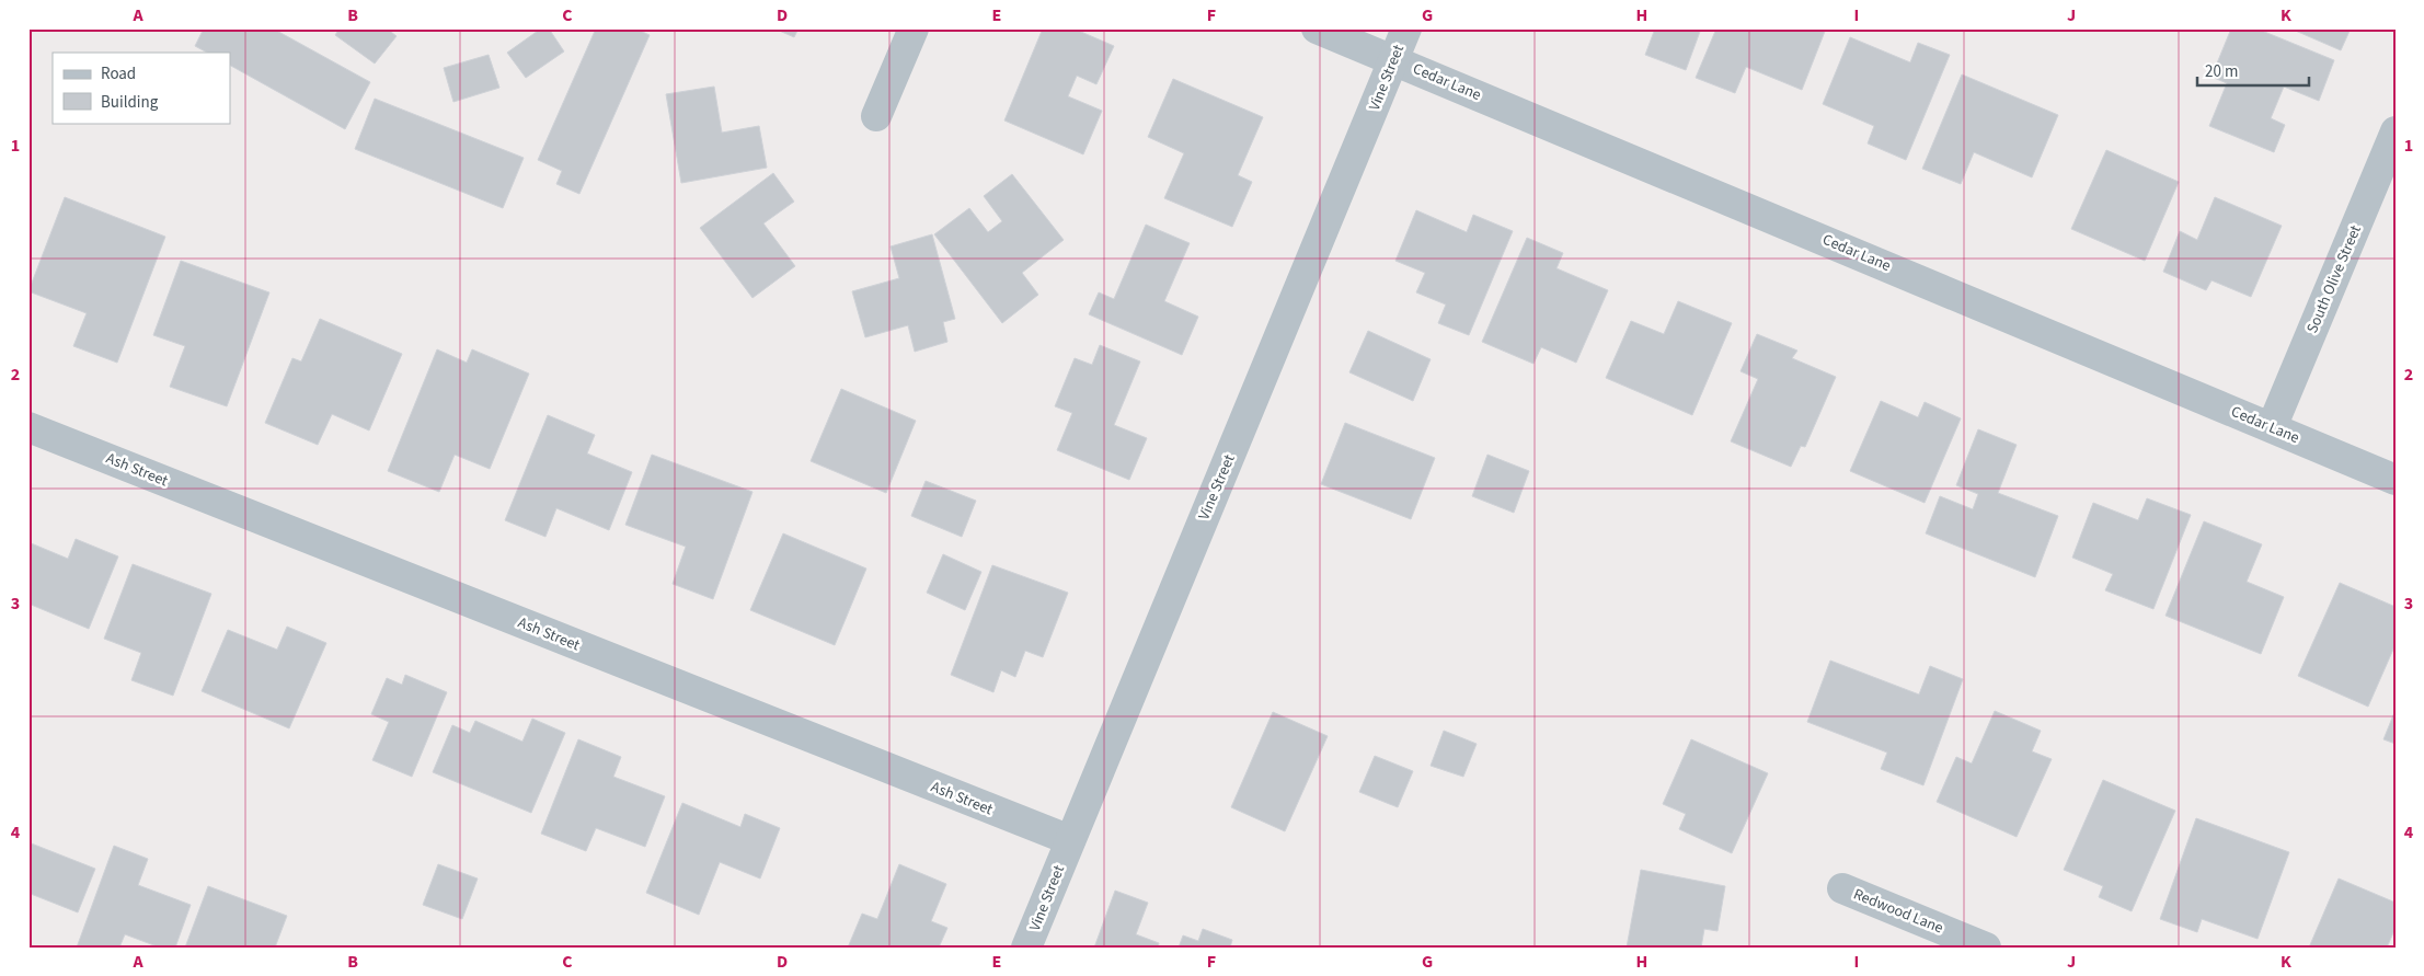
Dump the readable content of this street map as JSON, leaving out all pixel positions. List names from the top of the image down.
{
  "streets": {
    "street": [
      "Vine Street",
      "Cedar Lane",
      "South Olive Street",
      "Ash Street",
      "Redwood Lane"
    ]
  },
  "crossings": [
    ["Vine Street", "Cedar Lane"],
    ["Vine Street", "Ash Street"],
    ["Cedar Lane", "South Olive Street"]
  ],
  "legend": ["Road", "Building"],
  "scale_bar": "20 m",
  "grid": {
    "columns": [
      "A",
      "B",
      "C",
      "D",
      "E",
      "F",
      "G",
      "H",
      "I",
      "J",
      "K"
    ],
    "rows": [
      "1",
      "2",
      "3",
      "4"
    ]
  }
}
